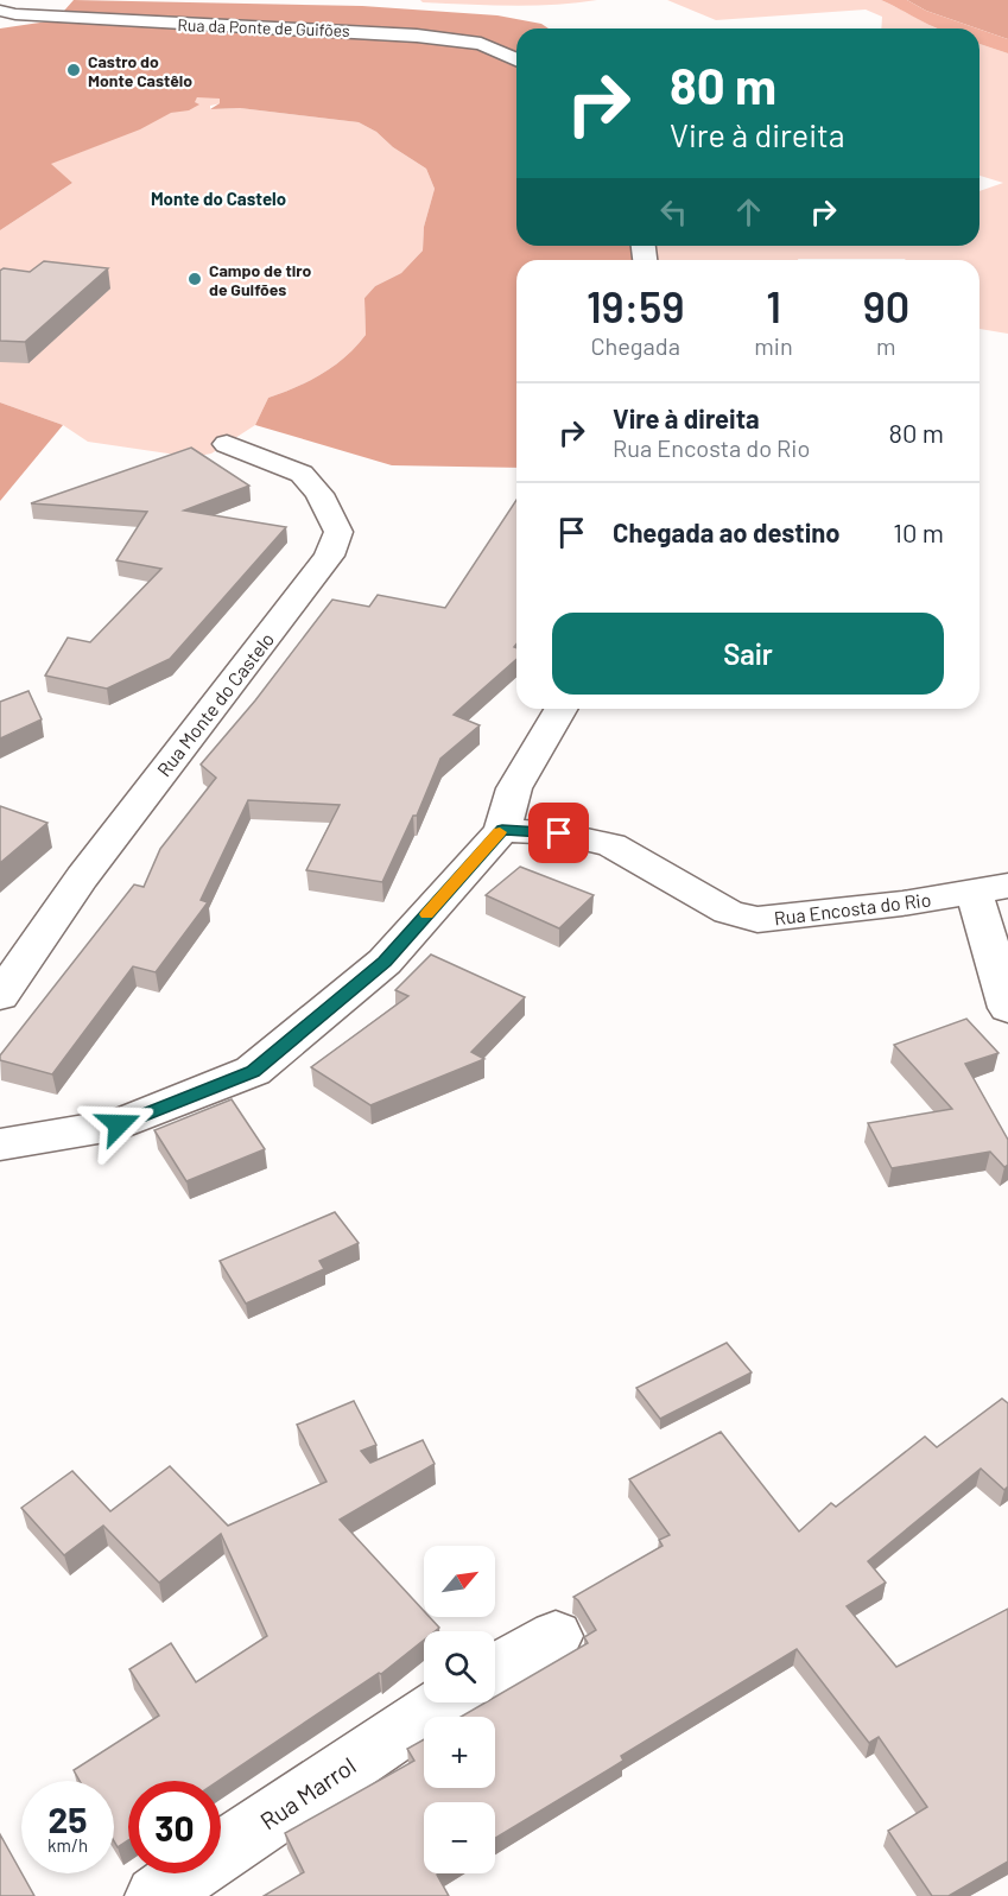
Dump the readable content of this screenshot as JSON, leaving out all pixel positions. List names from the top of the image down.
{
  "streets": {
    "street": [
      "Rua da Ponte de Guifões",
      "Rua Monte do Castelo",
      "Rua Encosta do Rio",
      "Rua Marrol"
    ]
  },
  "districts": ["Monte do Castelo"],
  "places": ["Castro do Monte Castêlo", "Campo de tiro de Guifões"],
  "north": "top right",
  "page": {
    "turn": ["80 m", "Vire à direita"],
    "eta": [
      "19:59",
      "Chegada",
      "1",
      "min",
      "90",
      "m"
    ],
    "list": [
      {
        "name": "Vire à direita",
        "note": "Rua Encosta do Rio",
        "value": "80 m"
      },
      {
        "name": "Chegada ao destino",
        "value": "10 m"
      }
    ],
    "buttons": "Sair",
    "map_buttons": ["+", "−"],
    "speed": "25 km/h",
    "limit": "30"
  }
}
